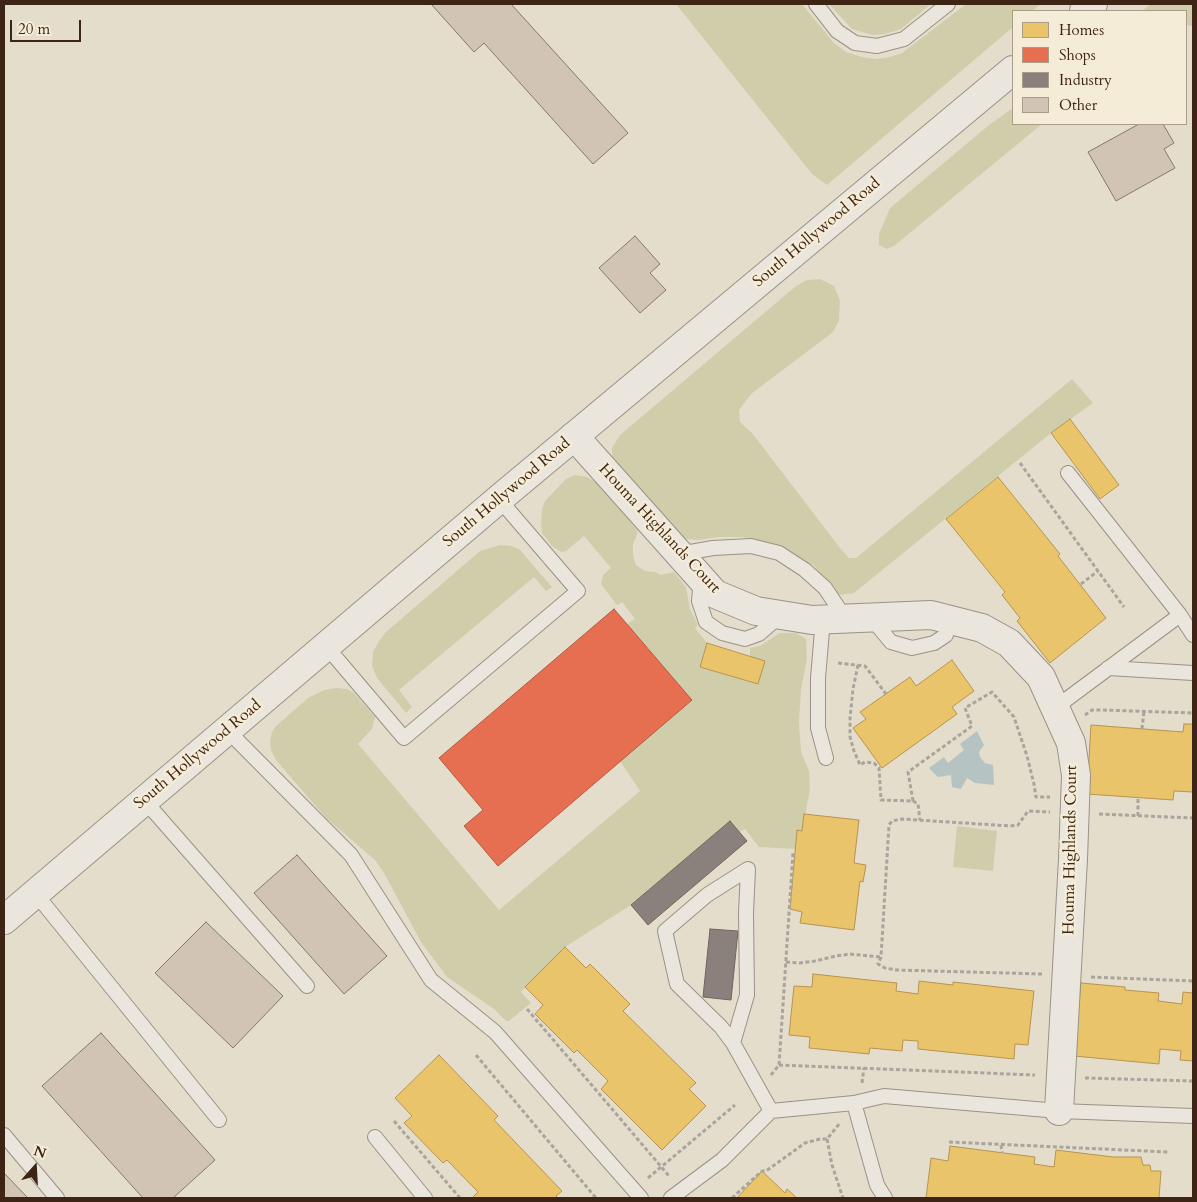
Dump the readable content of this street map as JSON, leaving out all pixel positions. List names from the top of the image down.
{
  "streets": {
    "street": ["South Hollywood Road", "Houma Highlands Court"]
  },
  "crossings": [
    ["South Hollywood Road", "Houma Highlands Court"]
  ],
  "legend": [
    "Homes",
    "Shops",
    "Industry",
    "Other"
  ],
  "scale_bar": "20 m",
  "north": "top"
}
